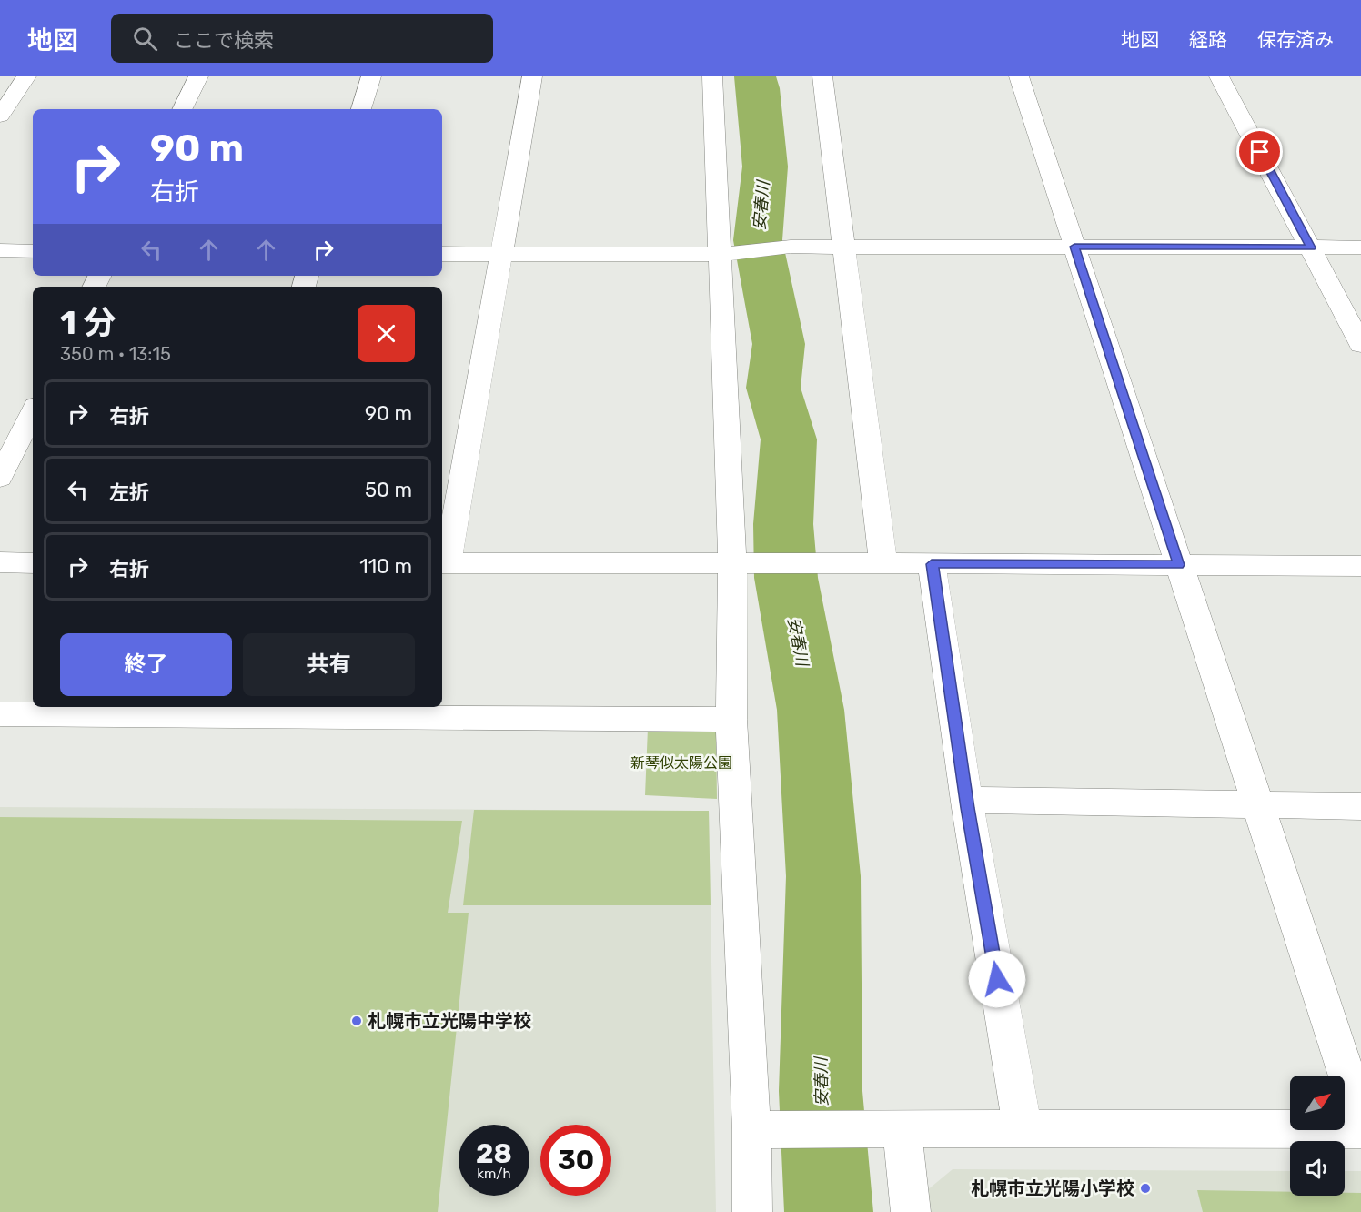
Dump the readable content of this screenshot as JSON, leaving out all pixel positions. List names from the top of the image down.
{
  "water": ["安春川"],
  "parks": ["新琴似太陽公園"],
  "places": ["札幌市立光陽中学校", "札幌市立光陽小学校"],
  "north": "top right",
  "page": {
    "header": "地図",
    "search": "ここで検索",
    "nav": ["地図", "経路", "保存済み"],
    "turn": ["90 m", "右折"],
    "heading": ["1 分", "350 m · 13:15"],
    "list": [
      {
        "name": "右折",
        "value": "90 m"
      },
      {
        "name": "左折",
        "value": "50 m"
      },
      {
        "name": "右折",
        "value": "110 m"
      }
    ],
    "buttons": ["終了", "共有"],
    "speed": "28 km/h",
    "limit": "30"
  }
}
